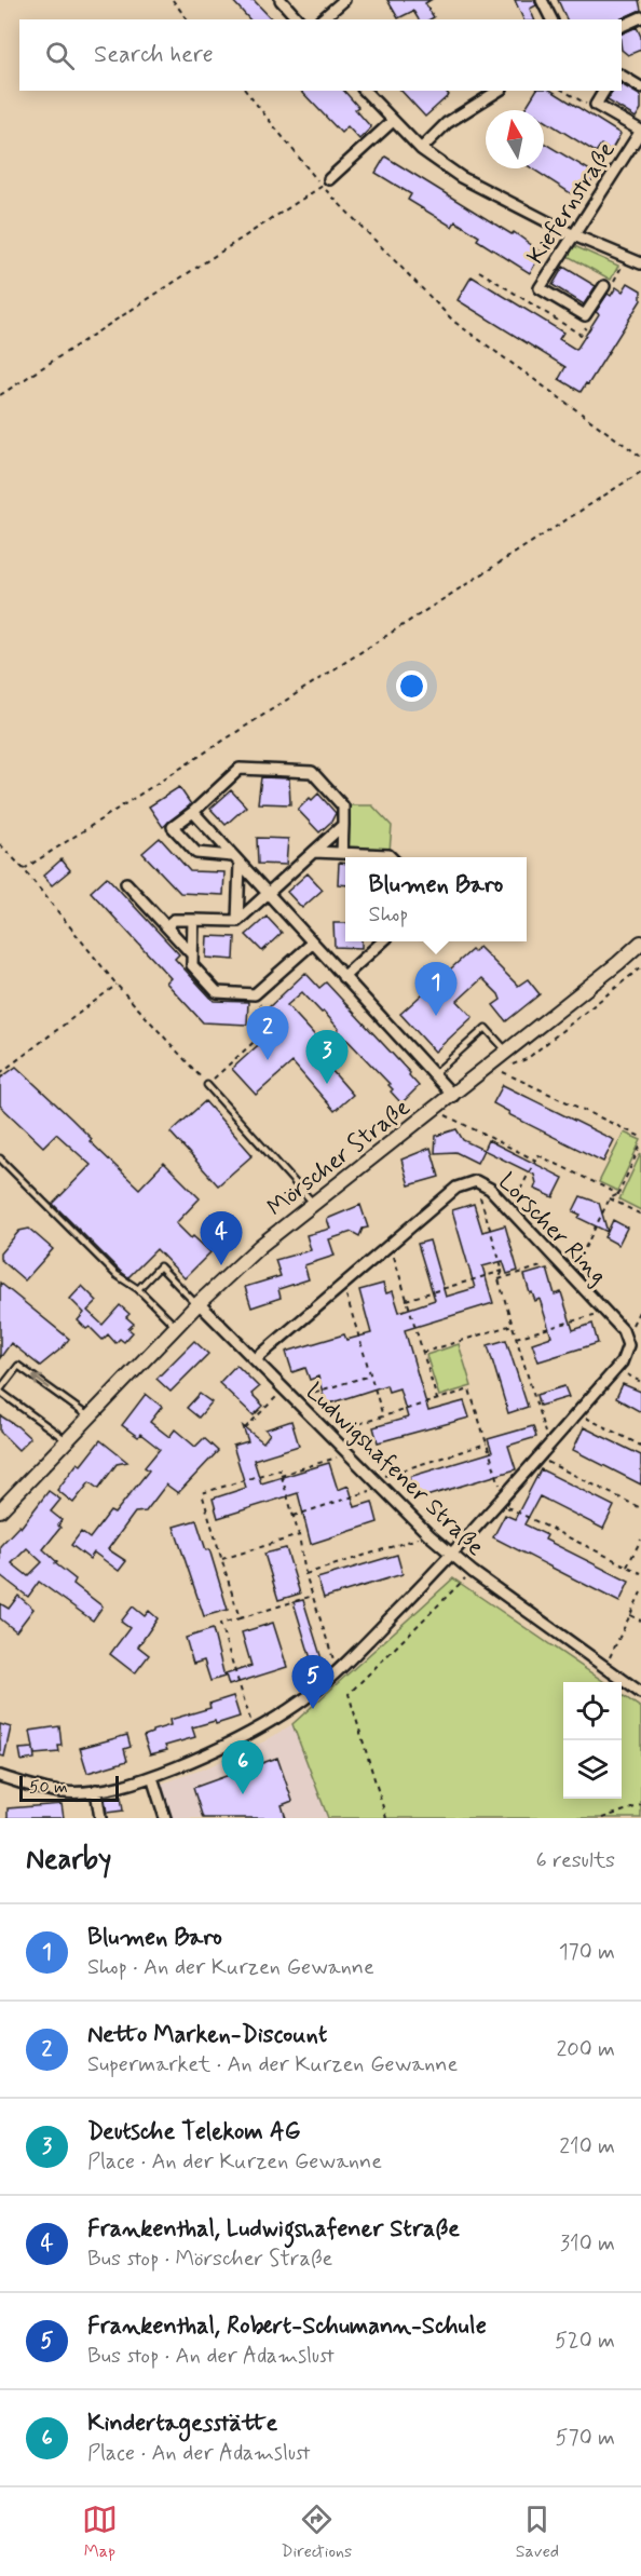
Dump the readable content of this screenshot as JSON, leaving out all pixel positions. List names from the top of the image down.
{
  "streets": {
    "street": [
      "Kiefernstraße",
      "Mörscher Straße",
      "Lorscher Ring",
      "Ludwigshafener Straße"
    ]
  },
  "crossings": [
    ["Mörscher Straße", "Ludwigshafener Straße"],
    ["Lorscher Ring", "Ludwigshafener Straße"]
  ],
  "scale_bar": "50 m",
  "north": "top",
  "page": {
    "search": "Search here",
    "popup": ["Blumen Baro", "Shop"],
    "pins": [
      "1",
      "2",
      "3",
      "4",
      "5",
      "6"
    ],
    "scale": "50 m",
    "heading": ["Nearby", "6 results"],
    "list": [
      {
        "mark": "1",
        "name": "Blumen Baro",
        "note": "Shop · An der Kurzen Gewanne",
        "value": "170 m"
      },
      {
        "mark": "2",
        "name": "Netto Marken-Discount",
        "note": "Supermarket · An der Kurzen Gewanne",
        "value": "200 m"
      },
      {
        "mark": "3",
        "name": "Deutsche Telekom AG",
        "note": "Place · An der Kurzen Gewanne",
        "value": "210 m"
      },
      {
        "mark": "4",
        "name": "Frankenthal, Ludwigshafener Straße",
        "note": "Bus stop · Mörscher Straße",
        "value": "310 m"
      },
      {
        "mark": "5",
        "name": "Frankenthal, Robert-Schumann-Schule",
        "note": "Bus stop · An der Adamslust",
        "value": "520 m"
      },
      {
        "mark": "6",
        "name": "Kindertagesstätte",
        "note": "Place · An der Adamslust",
        "value": "570 m"
      }
    ],
    "nav": ["Map", "Directions", "Saved"]
  }
}
